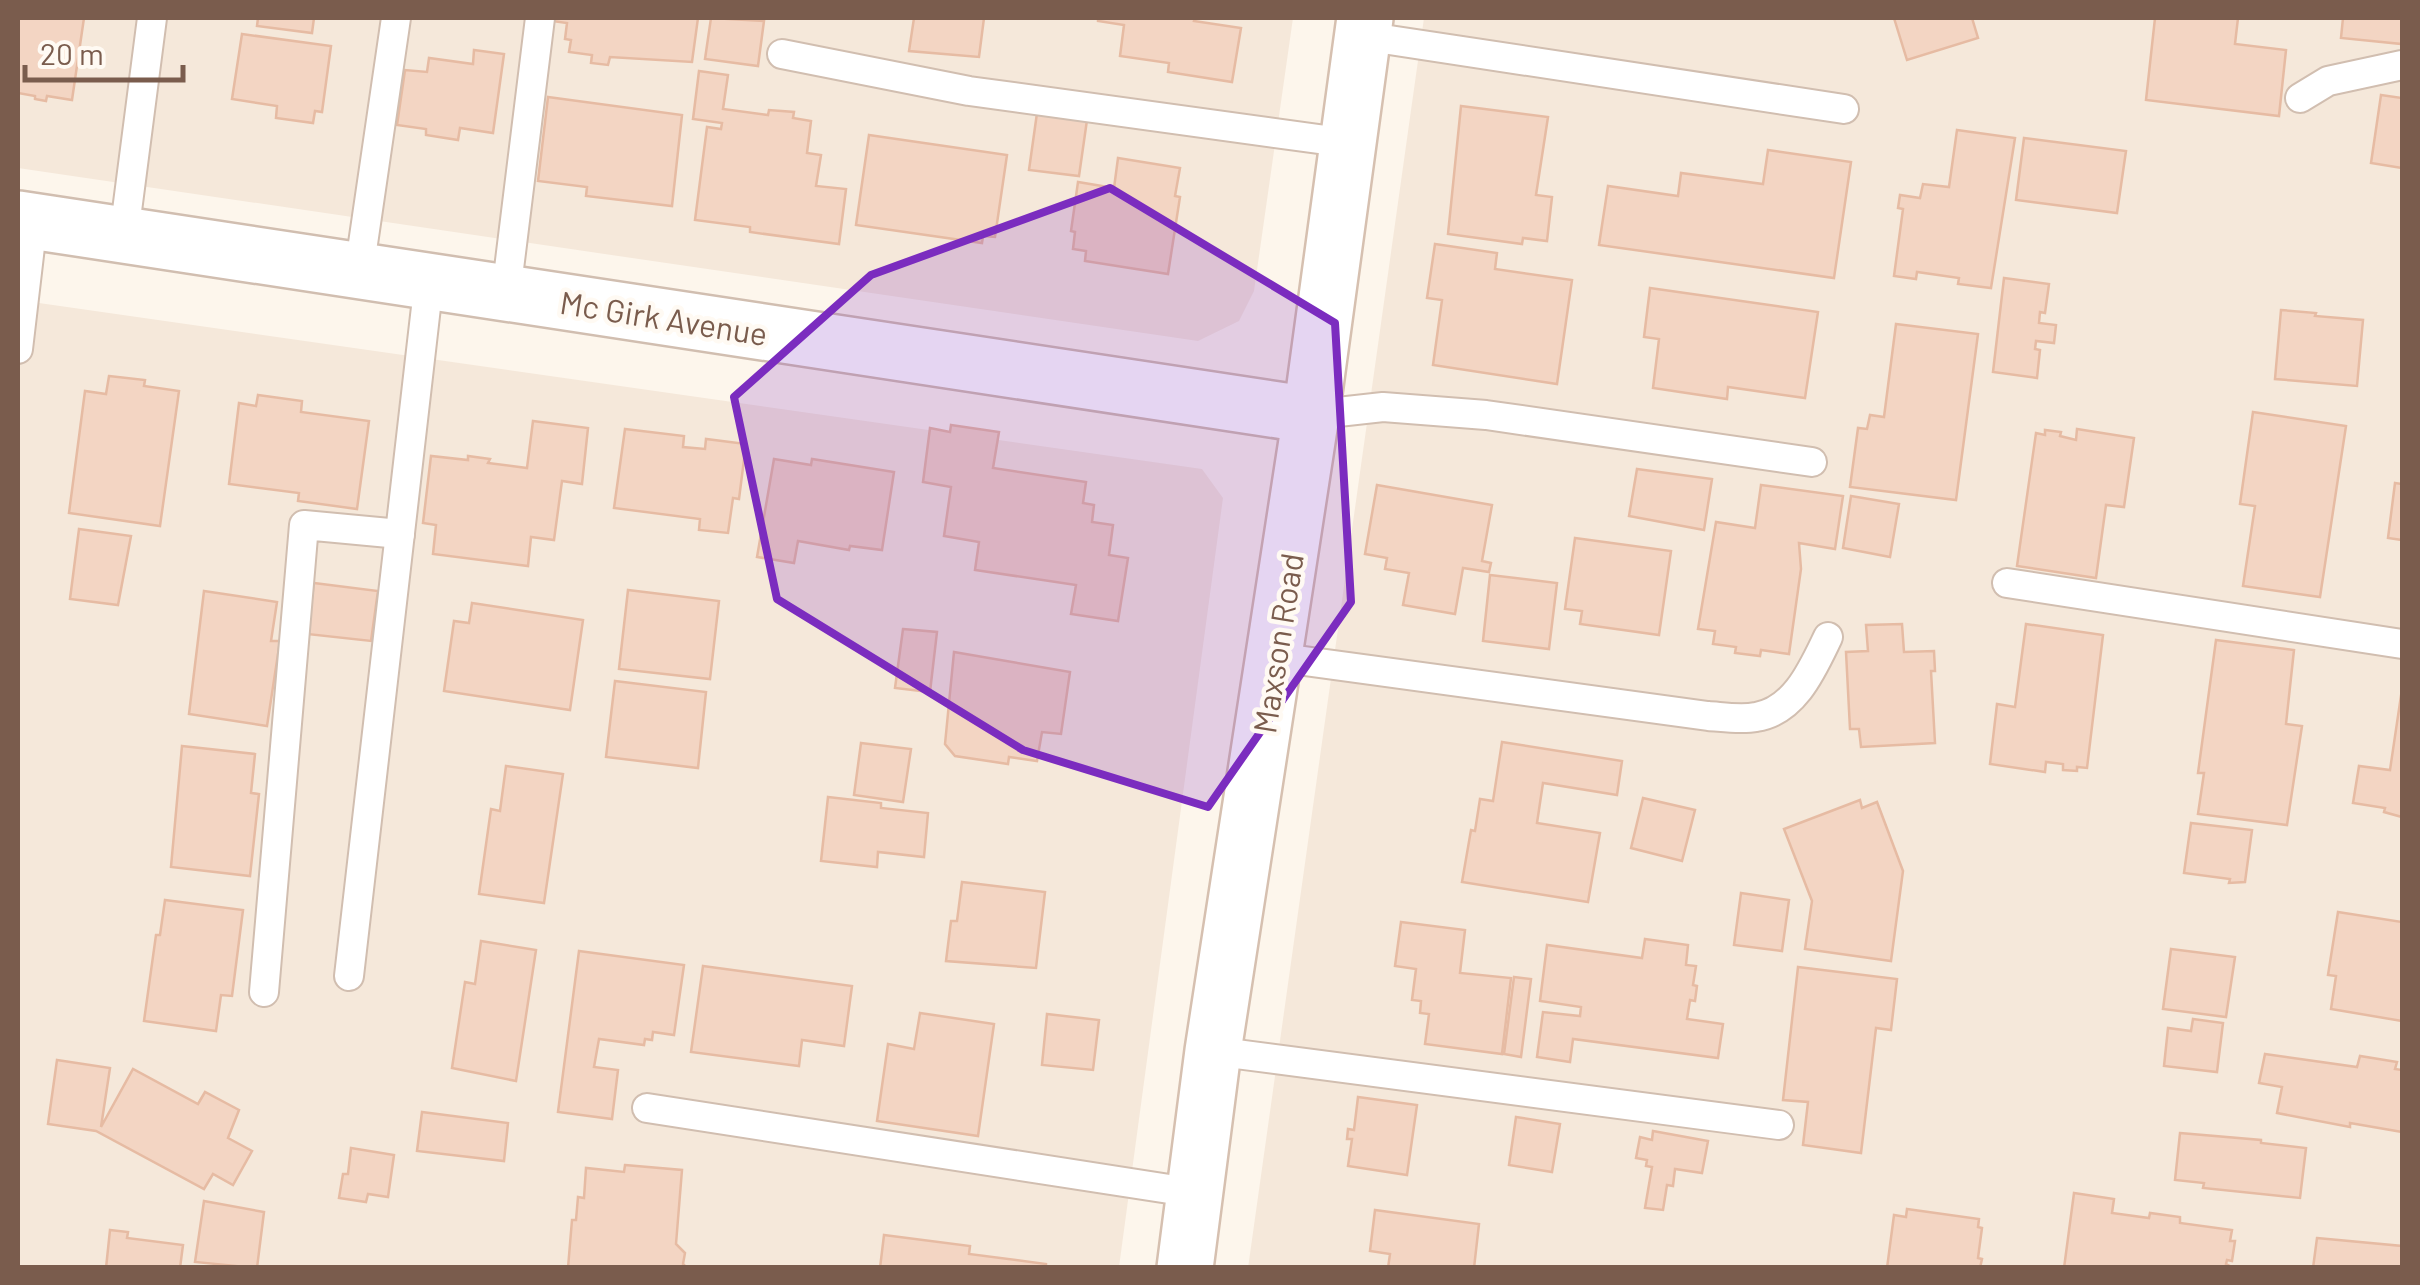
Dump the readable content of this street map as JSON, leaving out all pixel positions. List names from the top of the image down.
{
  "streets": {
    "street": ["Mc Girk Avenue", "Maxson Road"]
  },
  "crossings": [
    ["Mc Girk Avenue", "Maxson Road"]
  ],
  "scale_bar": "20 m"
}
